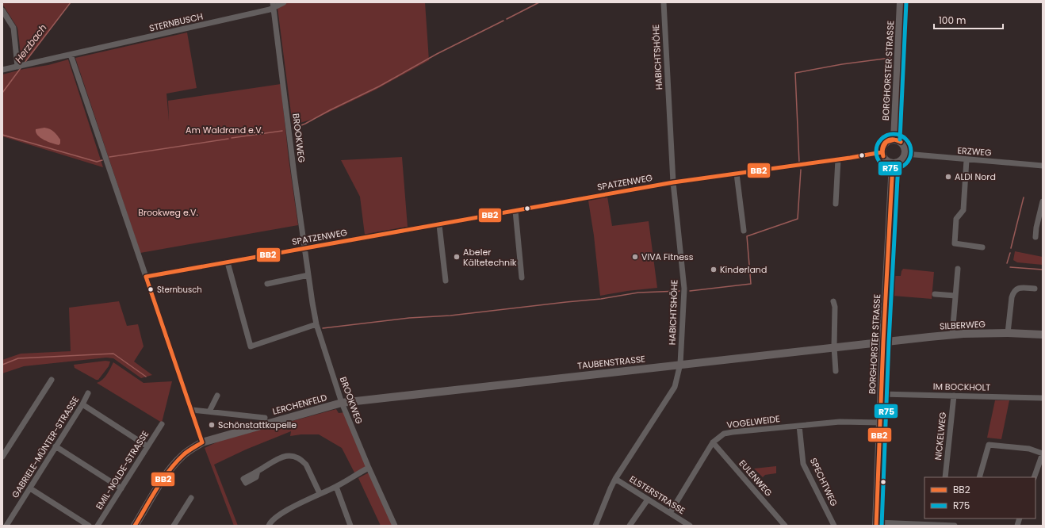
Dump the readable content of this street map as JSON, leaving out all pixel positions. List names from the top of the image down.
{
  "streets": {
    "street": [
      "STERNBUSCH",
      "HABICHTSHÖHE",
      "BORGHORSTER STRASSE",
      "BROOKWEG",
      "ERZWEG",
      "SPATZENWEG",
      "SILBERWEG",
      "TAUBENSTRASSE",
      "IM BOCKHOLT",
      "LERCHENFELD",
      "VOGELWEIDE",
      "NICKELWEG",
      "GABRIELE-MÜNTER-STRASSE",
      "EMIL-NOLDE-STRASSE",
      "EULENWEG",
      "SPECHTWEG",
      "ELSTERSTRASSE"
    ]
  },
  "crossings": [
    ["STERNBUSCH", "BROOKWEG"],
    ["HABICHTSHÖHE", "SPATZENWEG"],
    ["HABICHTSHÖHE", "TAUBENSTRASSE"],
    ["HABICHTSHÖHE", "ELSTERSTRASSE"],
    ["BORGHORSTER STRASSE", "ERZWEG"],
    ["BORGHORSTER STRASSE", "SPATZENWEG"],
    ["BORGHORSTER STRASSE", "SILBERWEG"],
    ["BORGHORSTER STRASSE", "TAUBENSTRASSE"],
    ["BORGHORSTER STRASSE", "IM BOCKHOLT"],
    ["BORGHORSTER STRASSE", "VOGELWEIDE"],
    ["BROOKWEG", "SPATZENWEG"],
    ["BROOKWEG", "TAUBENSTRASSE"],
    ["BROOKWEG", "LERCHENFELD"],
    ["ERZWEG", "SPATZENWEG"],
    ["SILBERWEG", "TAUBENSTRASSE"],
    ["TAUBENSTRASSE", "LERCHENFELD"],
    ["IM BOCKHOLT", "NICKELWEG"],
    ["VOGELWEIDE", "EULENWEG"],
    ["VOGELWEIDE", "SPECHTWEG"],
    ["VOGELWEIDE", "ELSTERSTRASSE"]
  ],
  "water": ["Herzbach"],
  "parks": ["Am Waldrand e.V.", "Brookweg e.V."],
  "places": [
    "ALDI Nord",
    "Abeler Kältetechnik",
    "VIVA Fitness",
    "Kinderland",
    "Sternbusch",
    "Schönstattkapelle"
  ],
  "lines": ["transit line R75", "transit line BB2"],
  "legend": ["BB2", "R75"],
  "scale_bar": "100 m"
}
